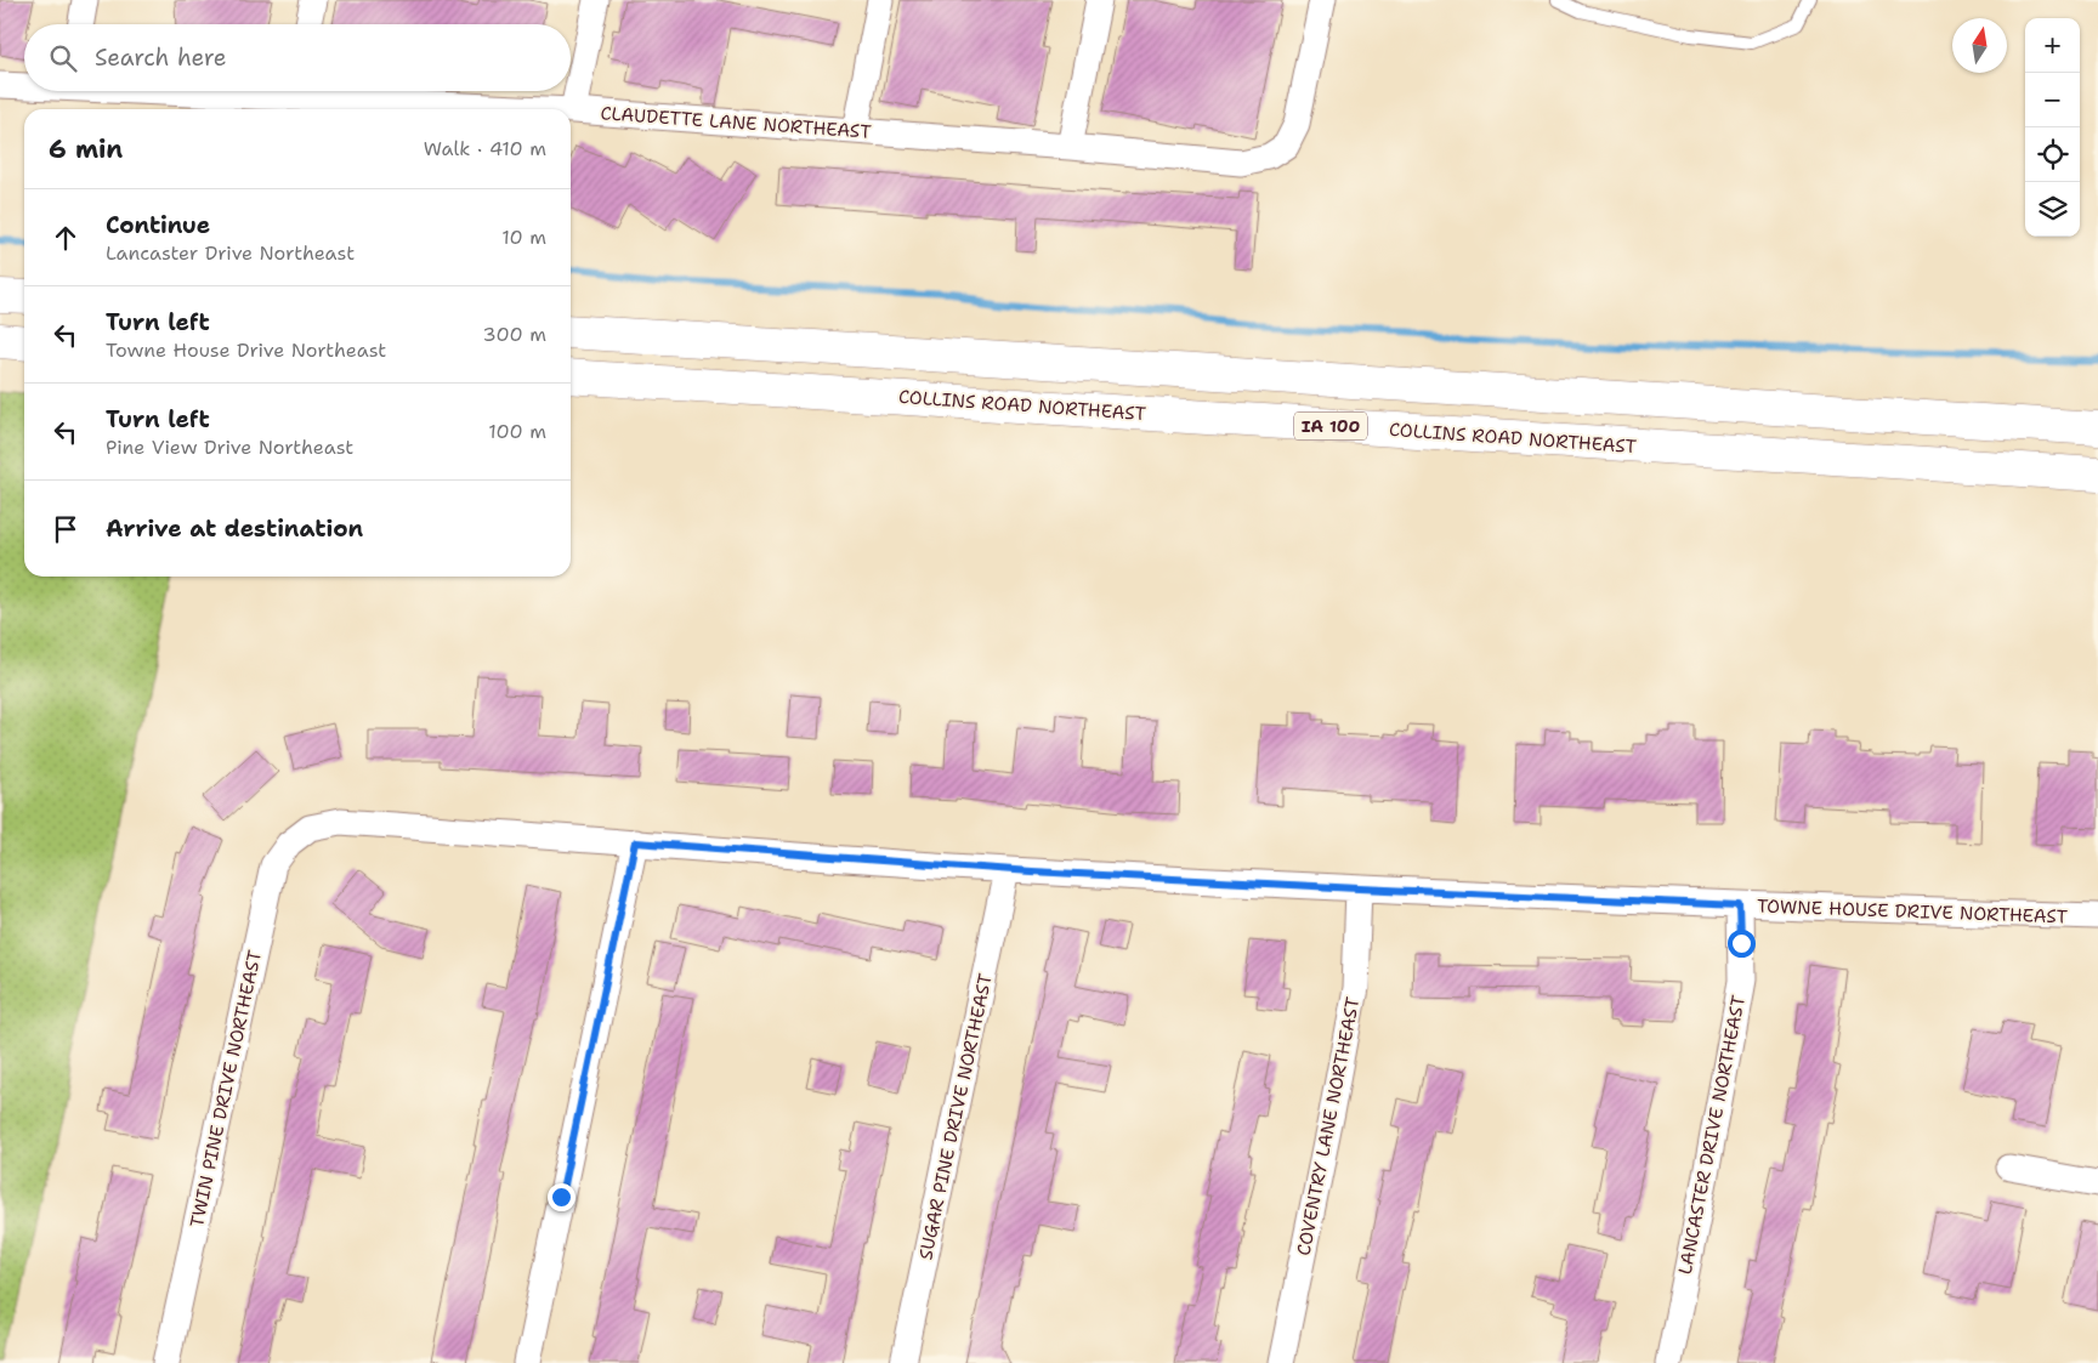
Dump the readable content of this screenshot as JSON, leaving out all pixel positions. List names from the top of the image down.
{
  "streets": {
    "highway": ["COLLINS ROAD NORTHEAST", "IA 100"],
    "street": [
      "CLAUDETTE LANE NORTHEAST",
      "TOWNE HOUSE DRIVE NORTHEAST",
      "TWIN PINE DRIVE NORTHEAST",
      "SUGAR PINE DRIVE NORTHEAST",
      "COVENTRY LANE NORTHEAST",
      "LANCASTER DRIVE NORTHEAST"
    ]
  },
  "crossings": [
    ["TOWNE HOUSE DRIVE NORTHEAST", "TWIN PINE DRIVE NORTHEAST"],
    ["TOWNE HOUSE DRIVE NORTHEAST", "SUGAR PINE DRIVE NORTHEAST"],
    ["TOWNE HOUSE DRIVE NORTHEAST", "COVENTRY LANE NORTHEAST"],
    ["TOWNE HOUSE DRIVE NORTHEAST", "LANCASTER DRIVE NORTHEAST"]
  ],
  "north": "top",
  "page": {
    "map_buttons": ["+", "−"],
    "search": "Search here",
    "heading": ["6 min", "Walk · 410 m"],
    "list": [
      ["Continue", "Lancaster Drive Northeast", "10 m"],
      ["Turn left", "Towne House Drive Northeast", "300 m"],
      ["Turn left", "Pine View Drive Northeast", "100 m"],
      "Arrive at destination"
    ]
  }
}
